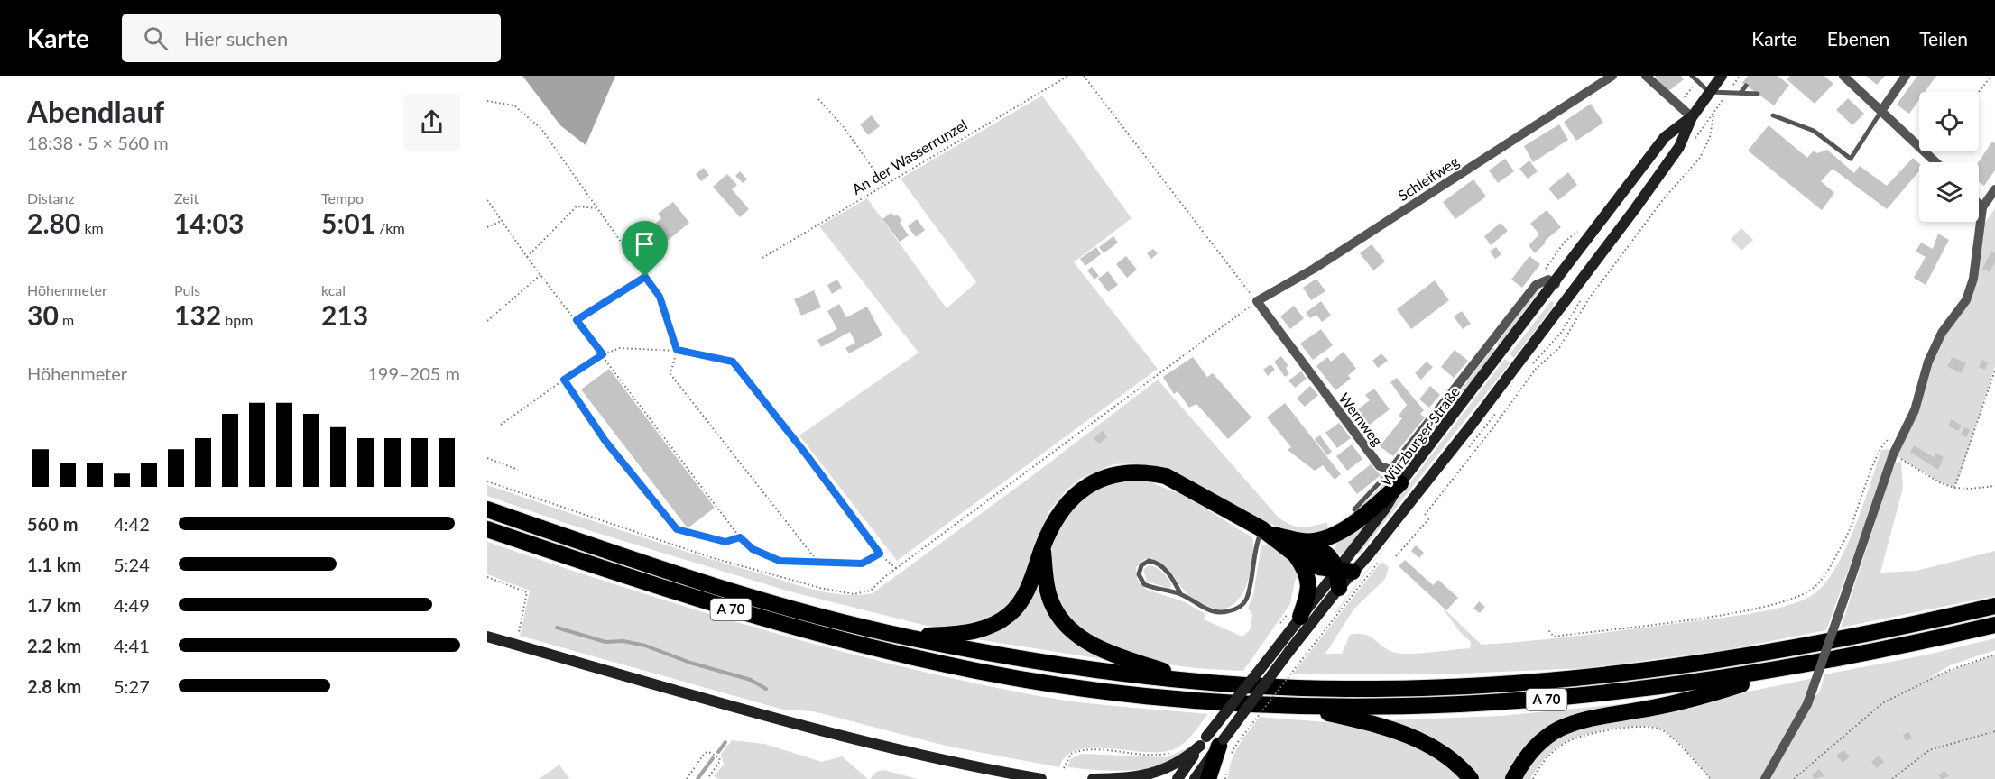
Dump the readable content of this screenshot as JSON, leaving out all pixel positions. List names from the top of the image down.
{
  "streets": {
    "highway": ["A 70"],
    "main road": ["Würzburger Straße"],
    "street": ["Schleifweg", "Wernweg"],
    "path": ["An der Wasserrunzel"]
  },
  "crossings": [
    ["Schleifweg", "Wernweg"],
    ["Wernweg", "Würzburger Straße"]
  ],
  "page": {
    "header": "Karte",
    "search": "Hier suchen",
    "nav": ["Karte", "Ebenen", "Teilen"],
    "heading": ["Abendlauf", "18:38 · 5 × 560 m"],
    "stats": [
      ["Distanz", "2.80 km"],
      ["Zeit", "14:03"],
      ["Tempo", "5:01 /km"],
      ["Höhenmeter", "30 m"],
      ["Puls", "132 bpm"],
      ["kcal", "213"]
    ],
    "chart": ["Höhenmeter", "199–205 m"],
    "list": [
      {
        "name": "560 m",
        "note": "4:42"
      },
      {
        "name": "1.1 km",
        "note": "5:24"
      },
      {
        "name": "1.7 km",
        "note": "4:49"
      },
      {
        "name": "2.2 km",
        "note": "4:41"
      },
      {
        "name": "2.8 km",
        "note": "5:27"
      }
    ]
  }
}
